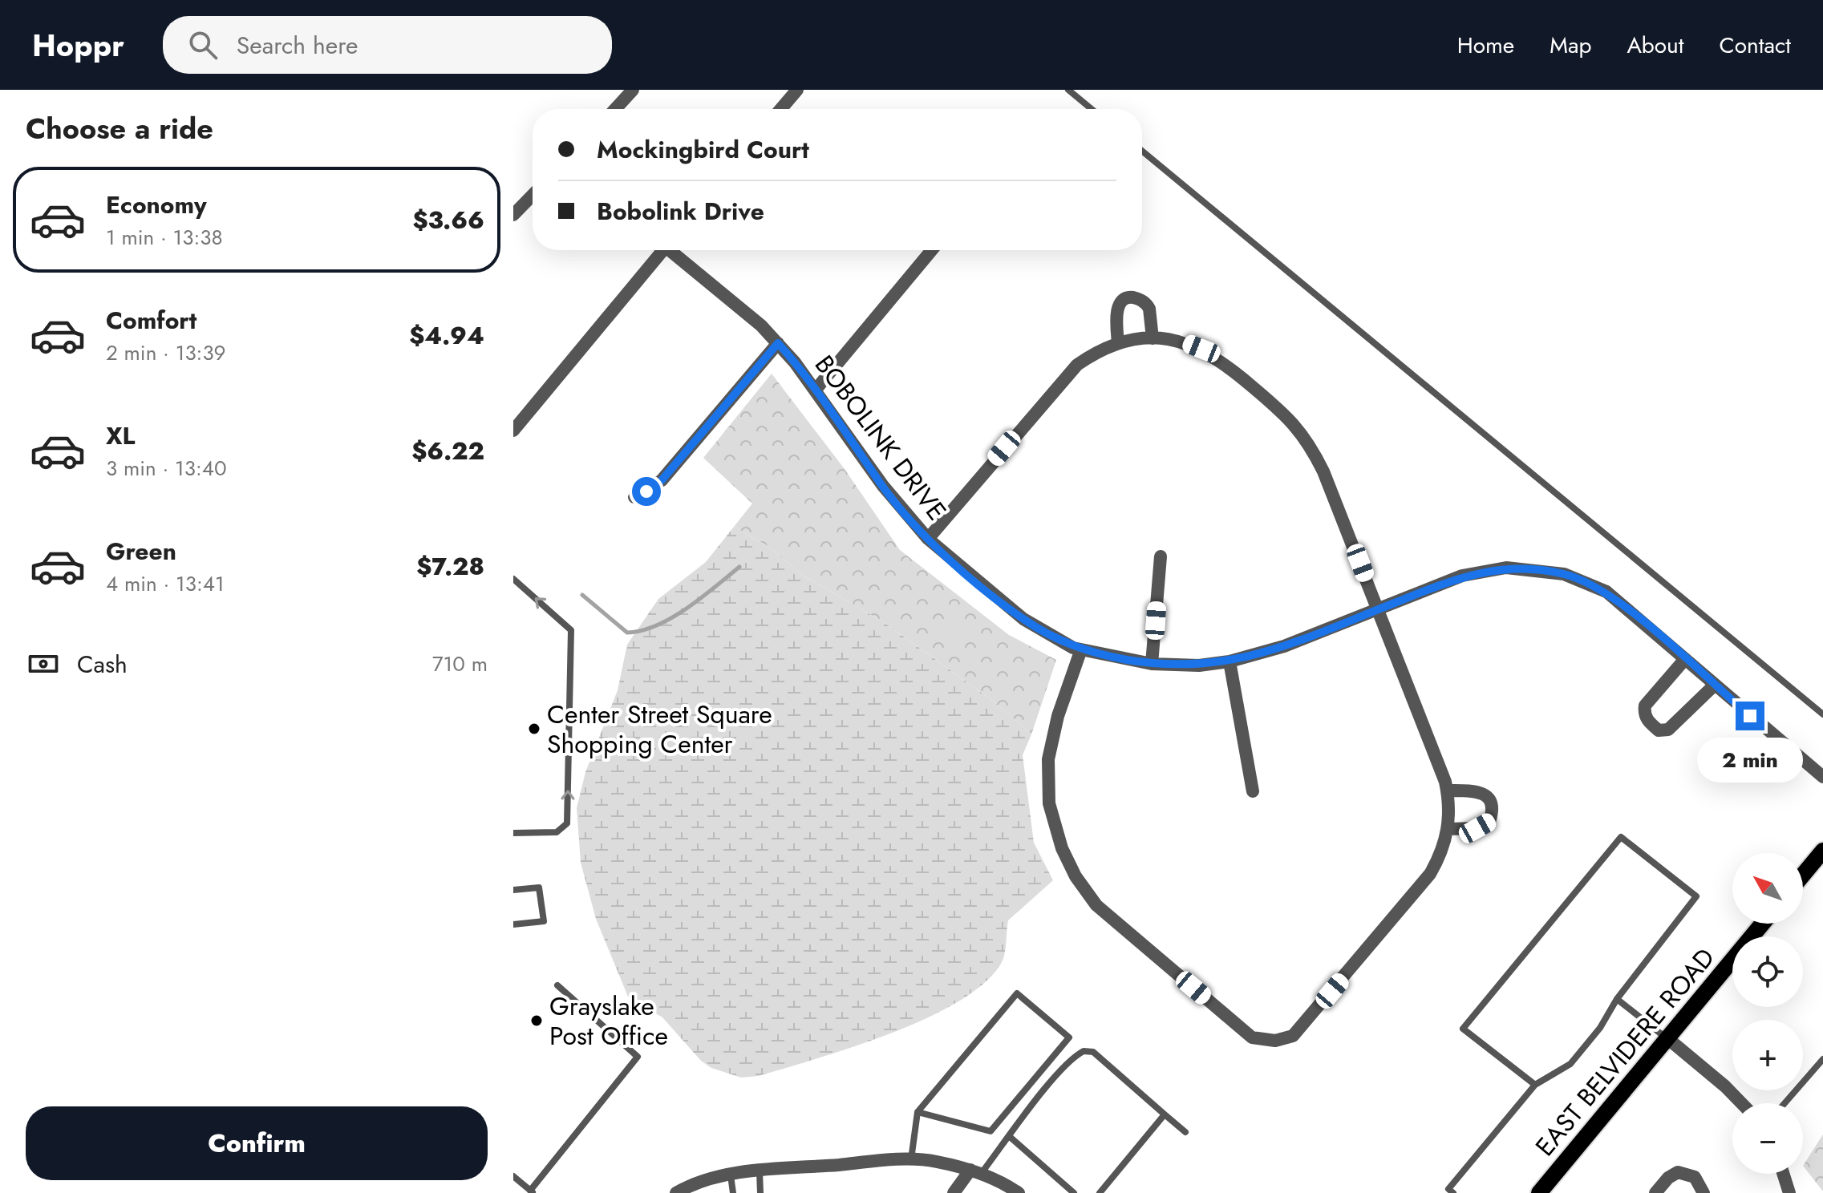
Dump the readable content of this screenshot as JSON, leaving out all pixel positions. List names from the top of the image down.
{
  "streets": {
    "main road": ["EAST BELVIDERE ROAD"],
    "street": ["BOBOLINK DRIVE"]
  },
  "places": ["Center Street Square Shopping Center", "Grayslake Post Office"],
  "north": "top left",
  "page": {
    "header": "Hoppr",
    "search": "Search here",
    "nav": [
      "Home",
      "Map",
      "About",
      "Contact"
    ],
    "heading": "Choose a ride",
    "banner": ["Mockingbird Court", "Bobolink Drive"],
    "list": [
      {
        "name": "Economy",
        "note": "1 min · 13:38",
        "value": "$3.66"
      },
      {
        "name": "Comfort",
        "note": "2 min · 13:39",
        "value": "$4.94"
      },
      {
        "name": "XL",
        "note": "3 min · 13:40",
        "value": "$6.22"
      },
      {
        "name": "Green",
        "note": "4 min · 13:41",
        "value": "$7.28"
      }
    ],
    "pay": ["Cash", "710 m"],
    "bubble": "2 min",
    "map_buttons": ["+", "−"],
    "buttons": "Confirm"
  }
}
